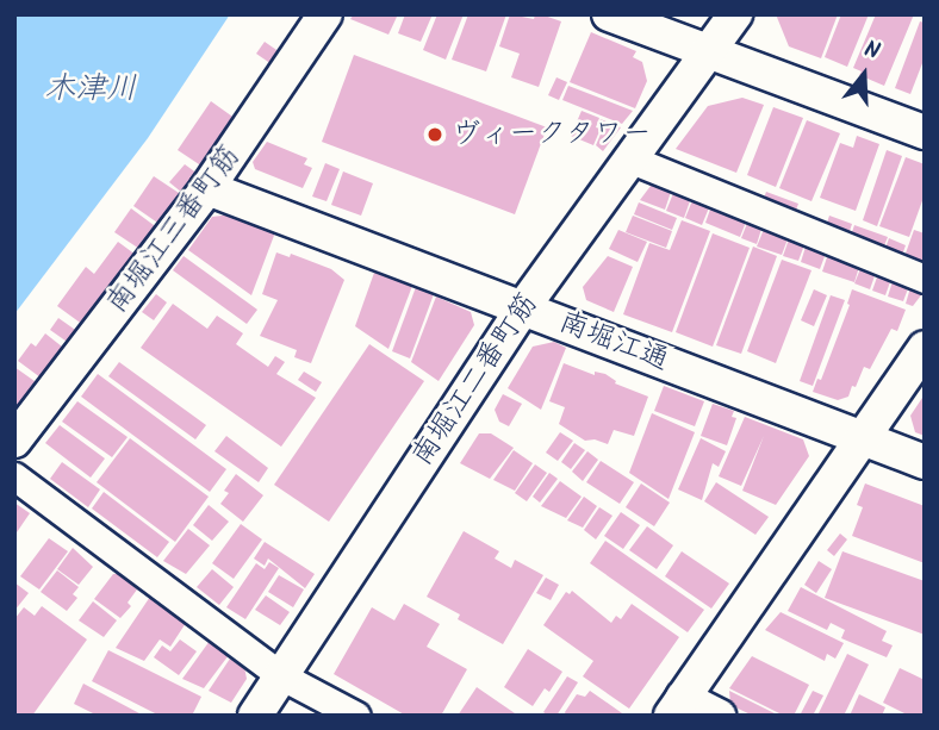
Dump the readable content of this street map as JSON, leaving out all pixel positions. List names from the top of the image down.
{
  "streets": {
    "street": ["南堀江三番町筋", "南堀江通", "南堀江二番町筋"]
  },
  "crossings": [
    ["南堀江三番町筋", "南堀江通"],
    ["南堀江通", "南堀江二番町筋"]
  ],
  "water": ["木津川"],
  "places": ["ヴィークタワー"],
  "north": "top"
}
